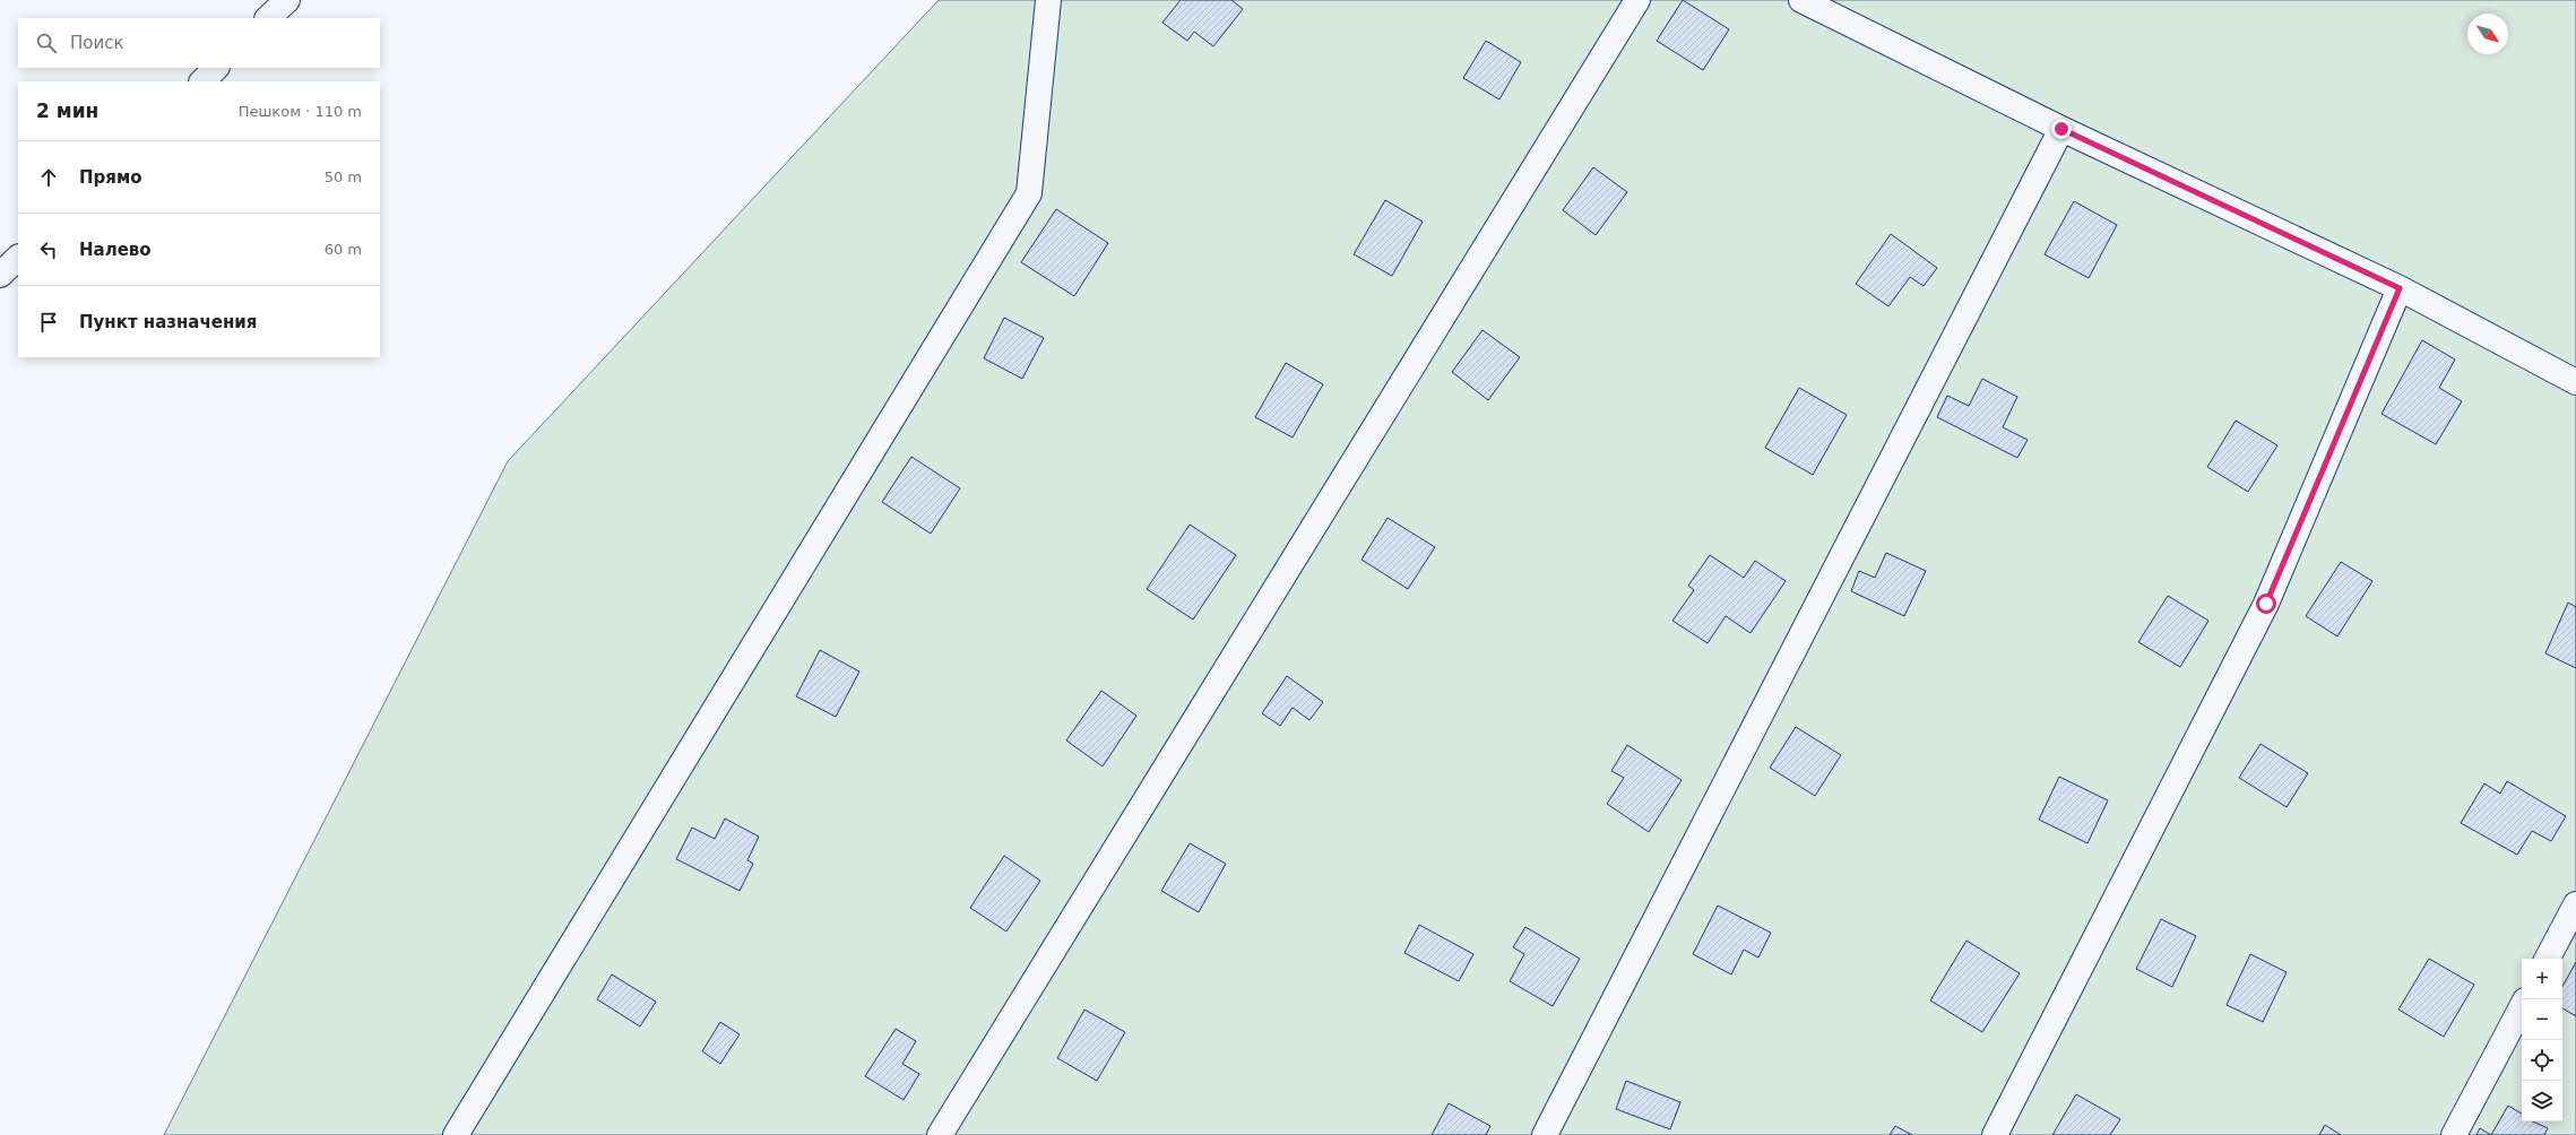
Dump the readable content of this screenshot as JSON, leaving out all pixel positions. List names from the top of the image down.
{
  "north": "bottom right",
  "page": {
    "search": "Поиск",
    "heading": ["2 мин", "Пешком · 110 m"],
    "list": [
      ["Прямо", "50 m"],
      ["Налево", "60 m"],
      "Пункт назначения"
    ],
    "map_buttons": ["+", "−"]
  }
}
